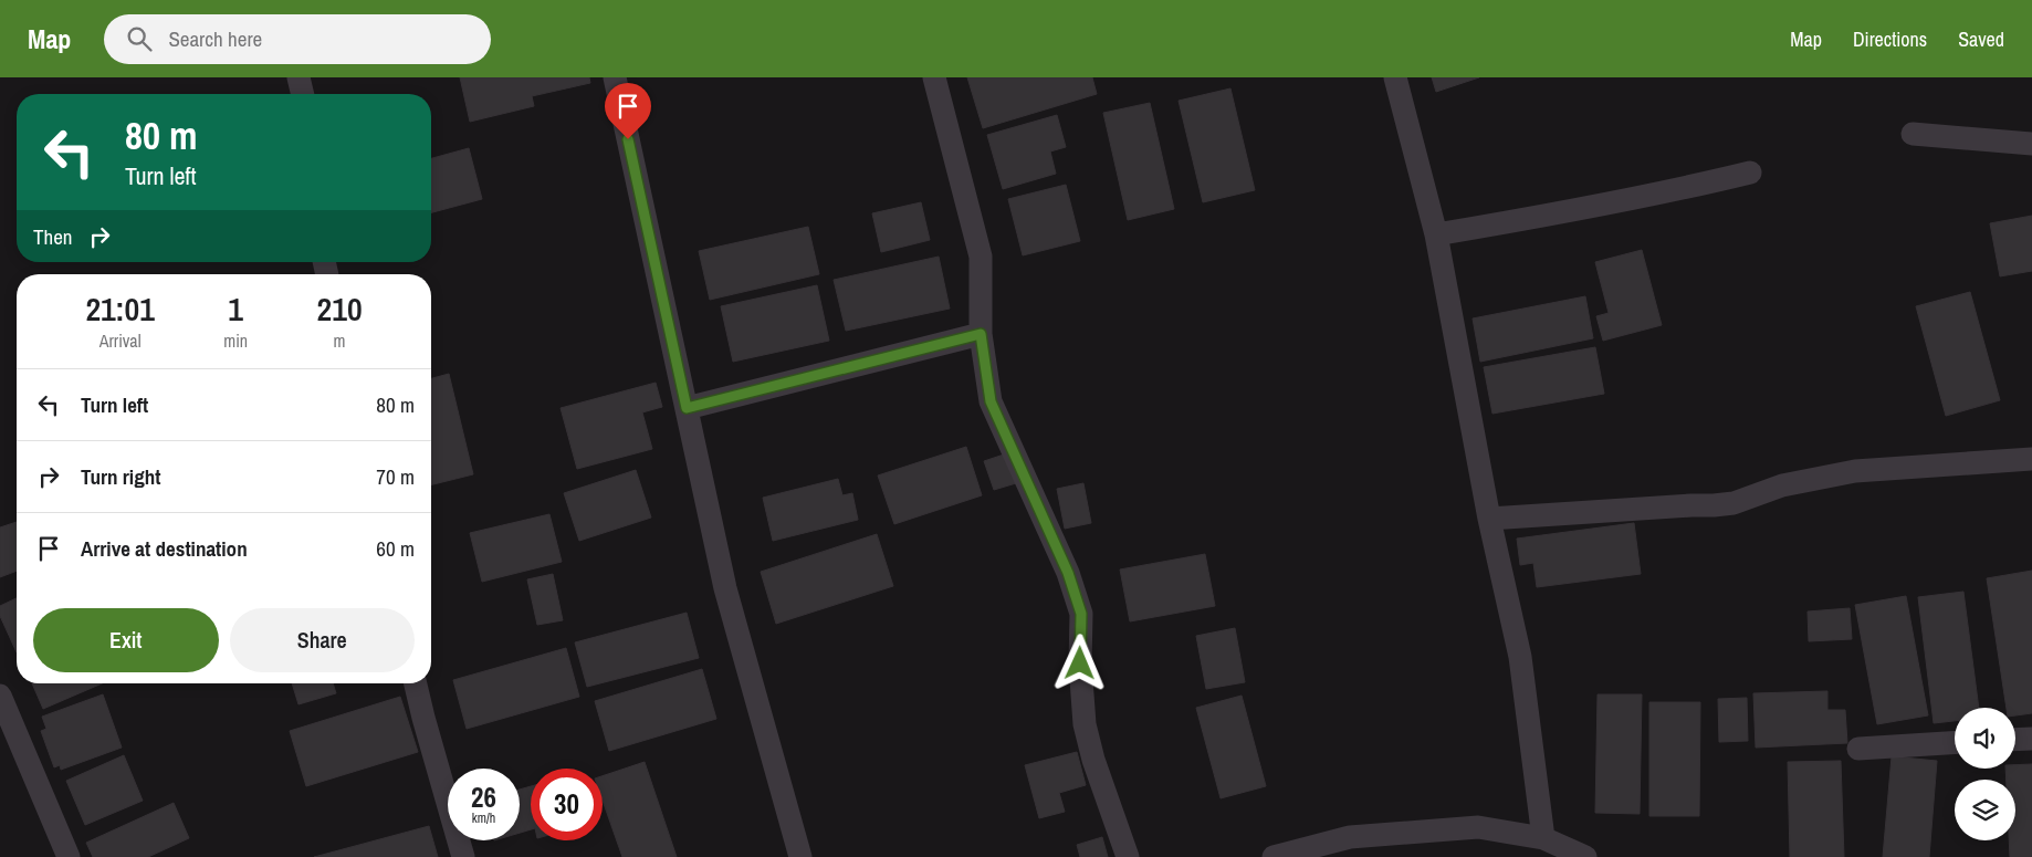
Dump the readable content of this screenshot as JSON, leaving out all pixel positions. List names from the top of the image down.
{
  "page": {
    "header": "Map",
    "search": "Search here",
    "nav": ["Map", "Directions", "Saved"],
    "turn": ["80 m", "Turn left"],
    "then": "Then",
    "eta": [
      "21:01",
      "Arrival",
      "1",
      "min",
      "210",
      "m"
    ],
    "list": [
      {
        "name": "Turn left",
        "value": "80 m"
      },
      {
        "name": "Turn right",
        "value": "70 m"
      },
      {
        "name": "Arrive at destination",
        "value": "60 m"
      }
    ],
    "buttons": ["Exit", "Share"],
    "speed": "26 km/h",
    "limit": "30"
  }
}
